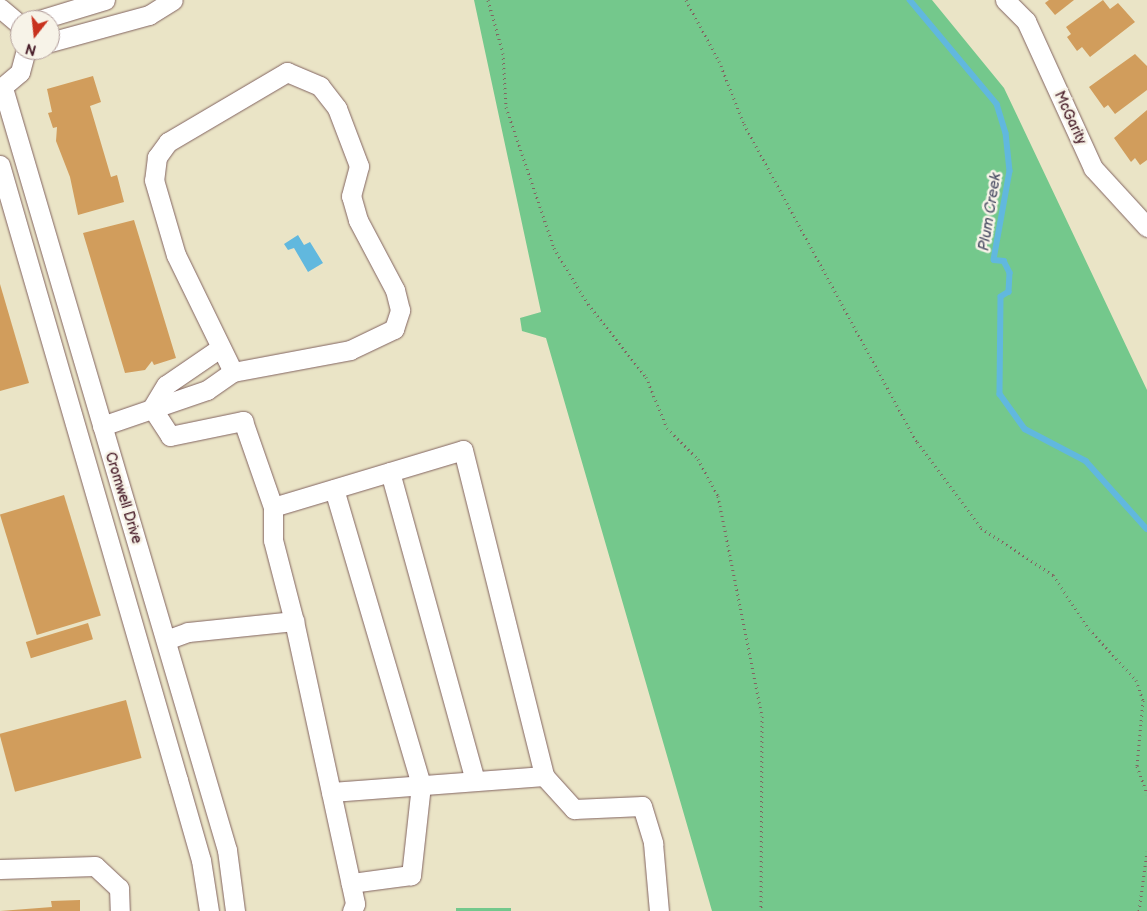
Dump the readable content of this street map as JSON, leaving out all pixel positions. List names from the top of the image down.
{
  "streets": {
    "street": ["McGarity", "Cromwell Drive"]
  },
  "water": ["Plum Creek"],
  "north": "bottom"
}
